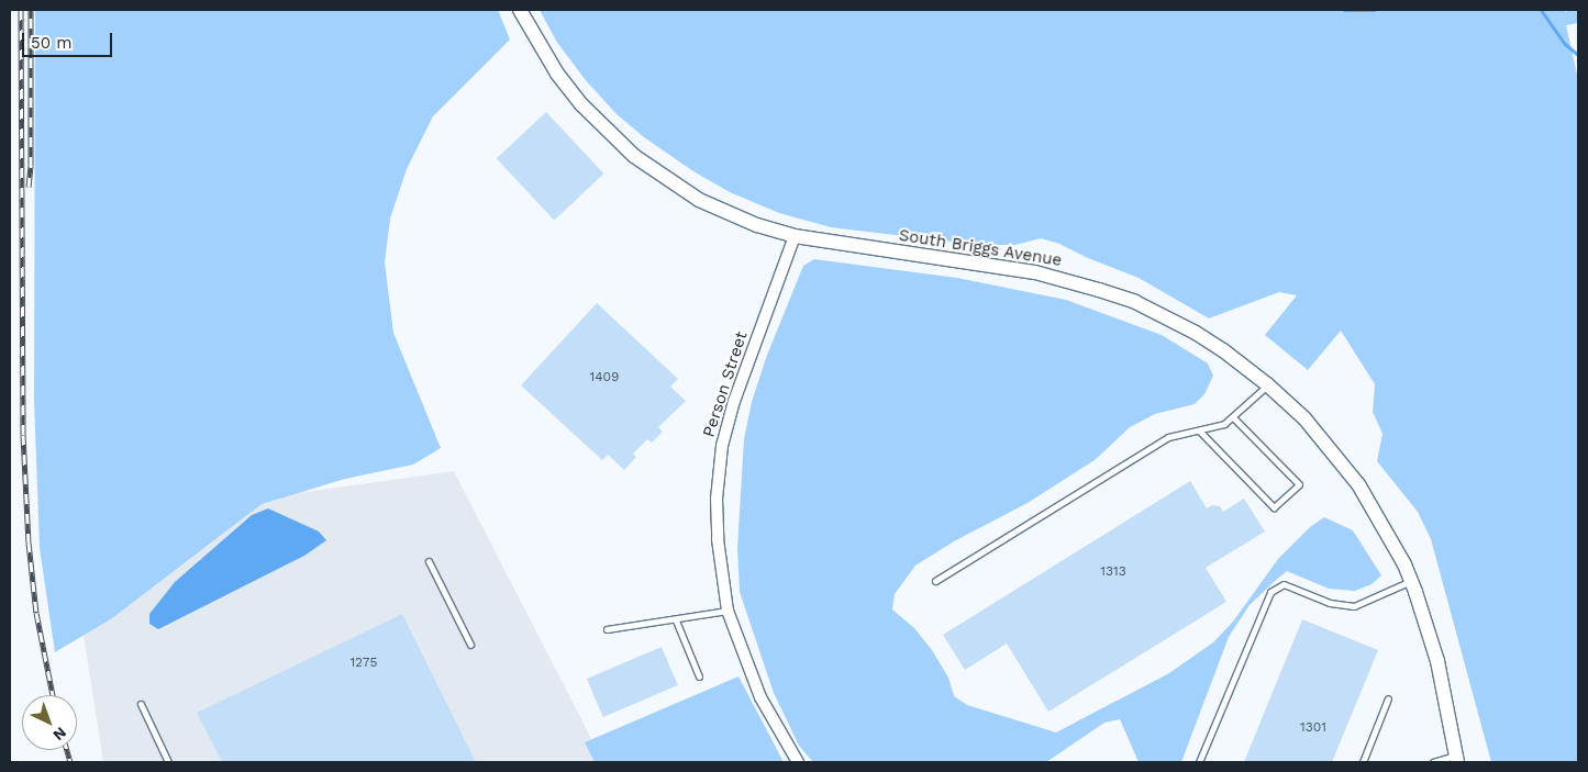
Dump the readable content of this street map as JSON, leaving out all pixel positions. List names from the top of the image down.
{
  "streets": {
    "street": ["South Briggs Avenue", "Person Street"]
  },
  "crossings": [
    ["South Briggs Avenue", "Person Street"]
  ],
  "house_numbers": [
    "1409",
    "1313",
    "1275",
    "1301"
  ],
  "scale_bar": "50 m",
  "north": "bottom right"
}
